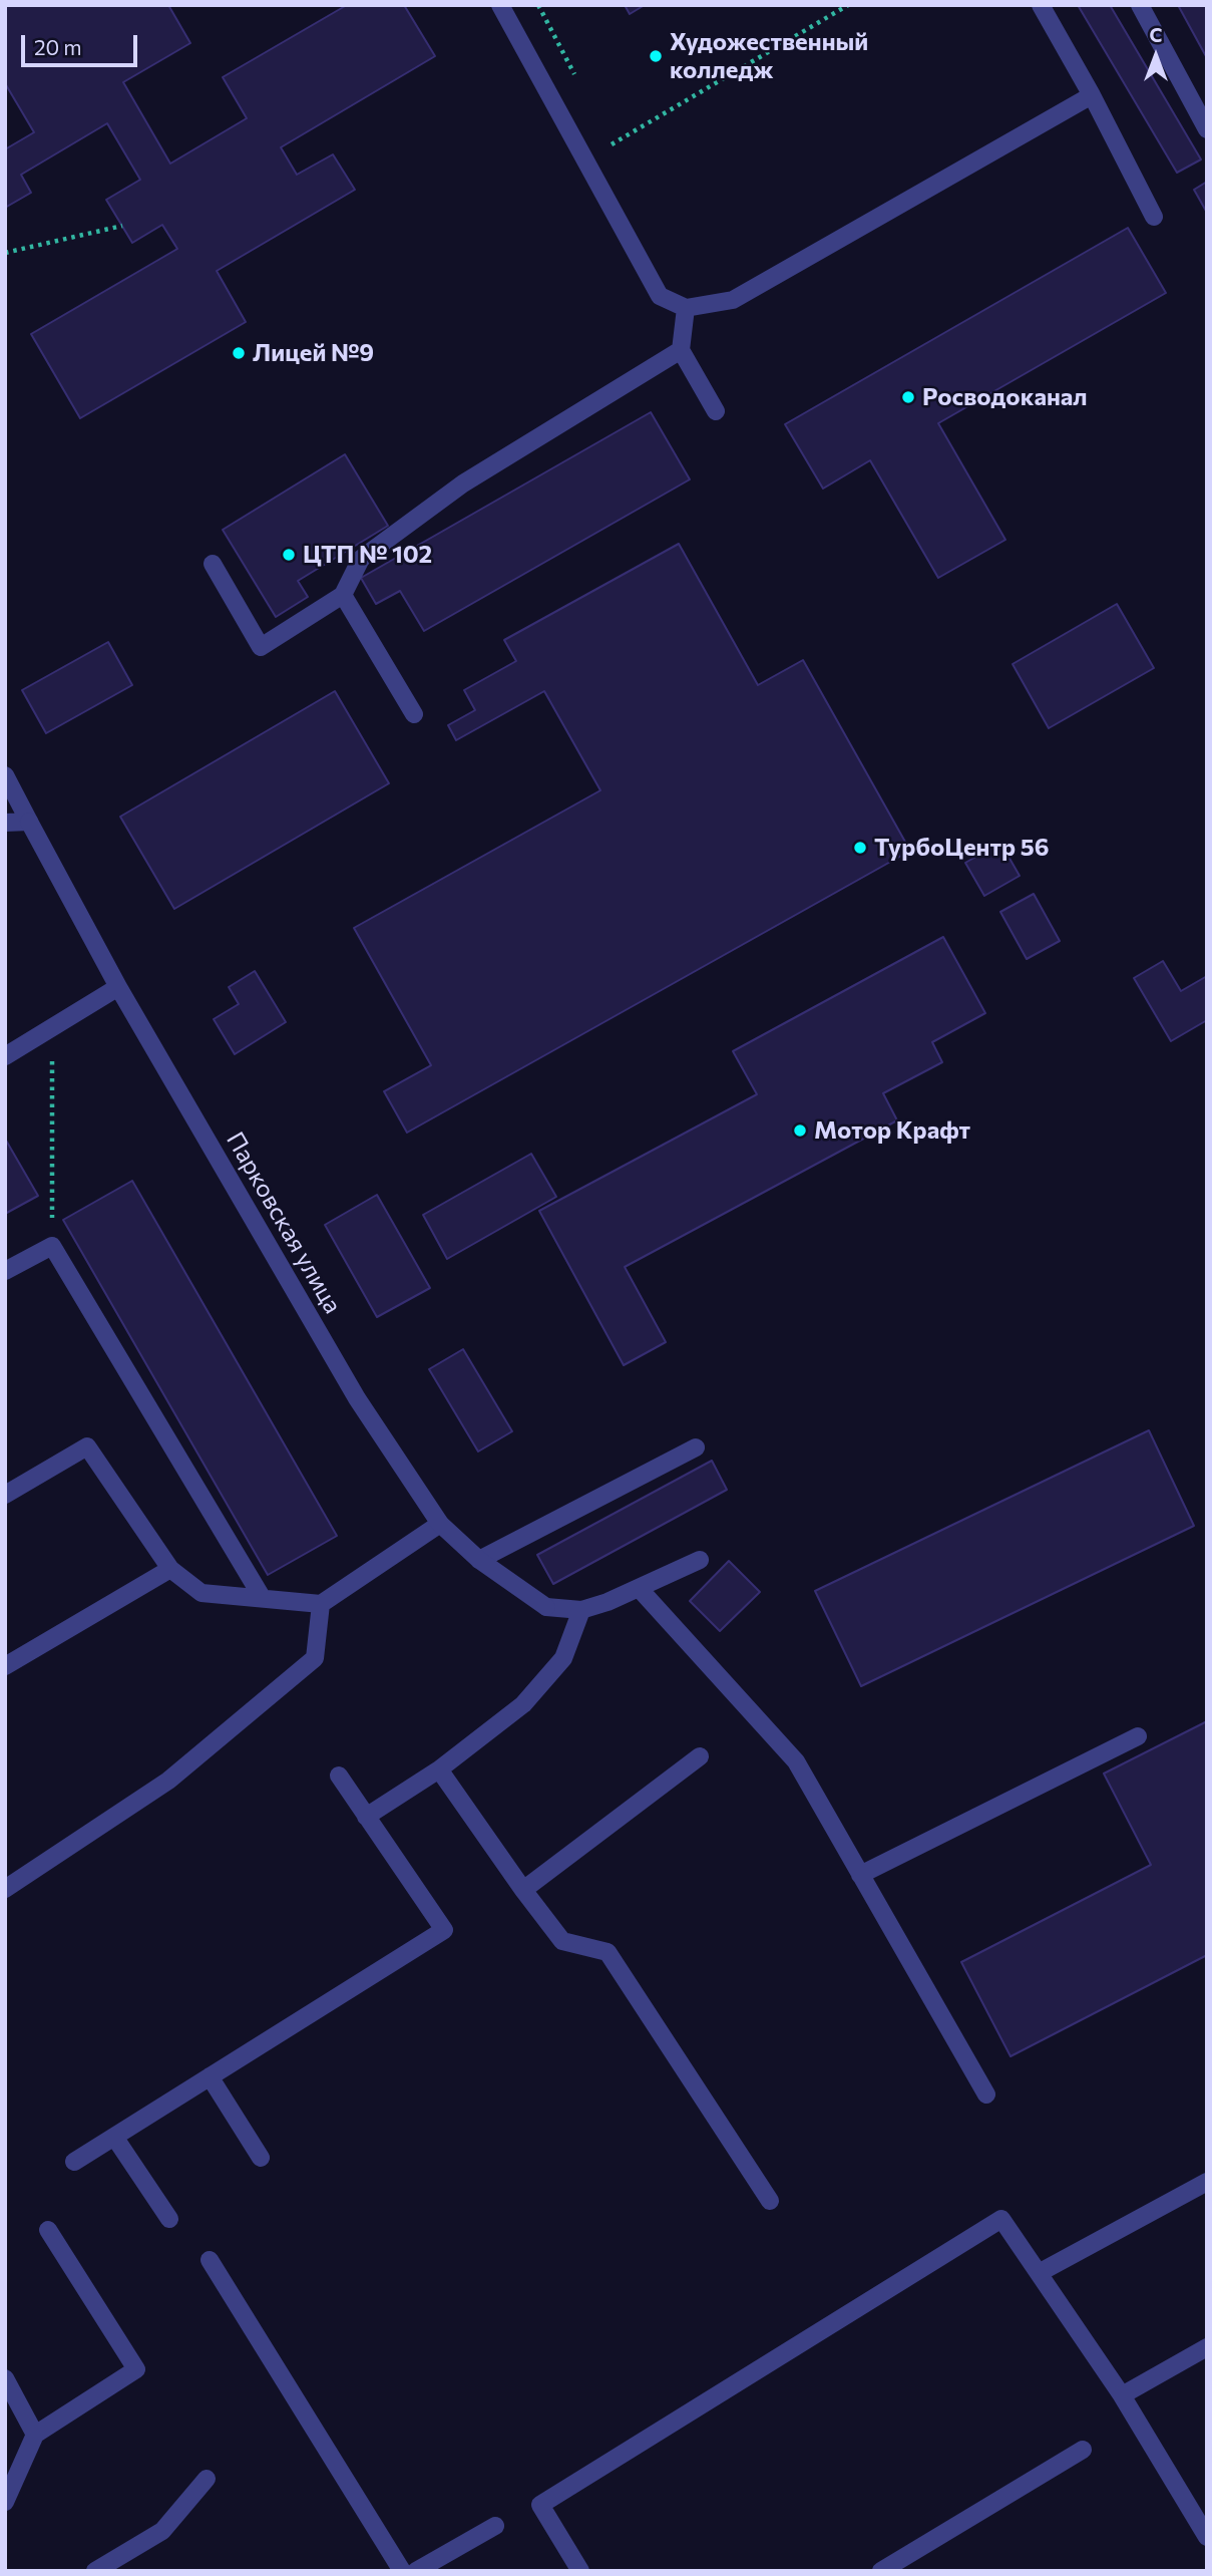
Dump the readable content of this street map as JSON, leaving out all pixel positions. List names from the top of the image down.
{
  "streets": {
    "street": ["Парковская улица"]
  },
  "places": [
    "Художественный колледж",
    "Лицей №9",
    "Росводоканал",
    "ЦТП № 102",
    "ТурбоЦентр 56",
    "Мотор Крафт"
  ],
  "scale_bar": "20 m",
  "north": "top"
}
